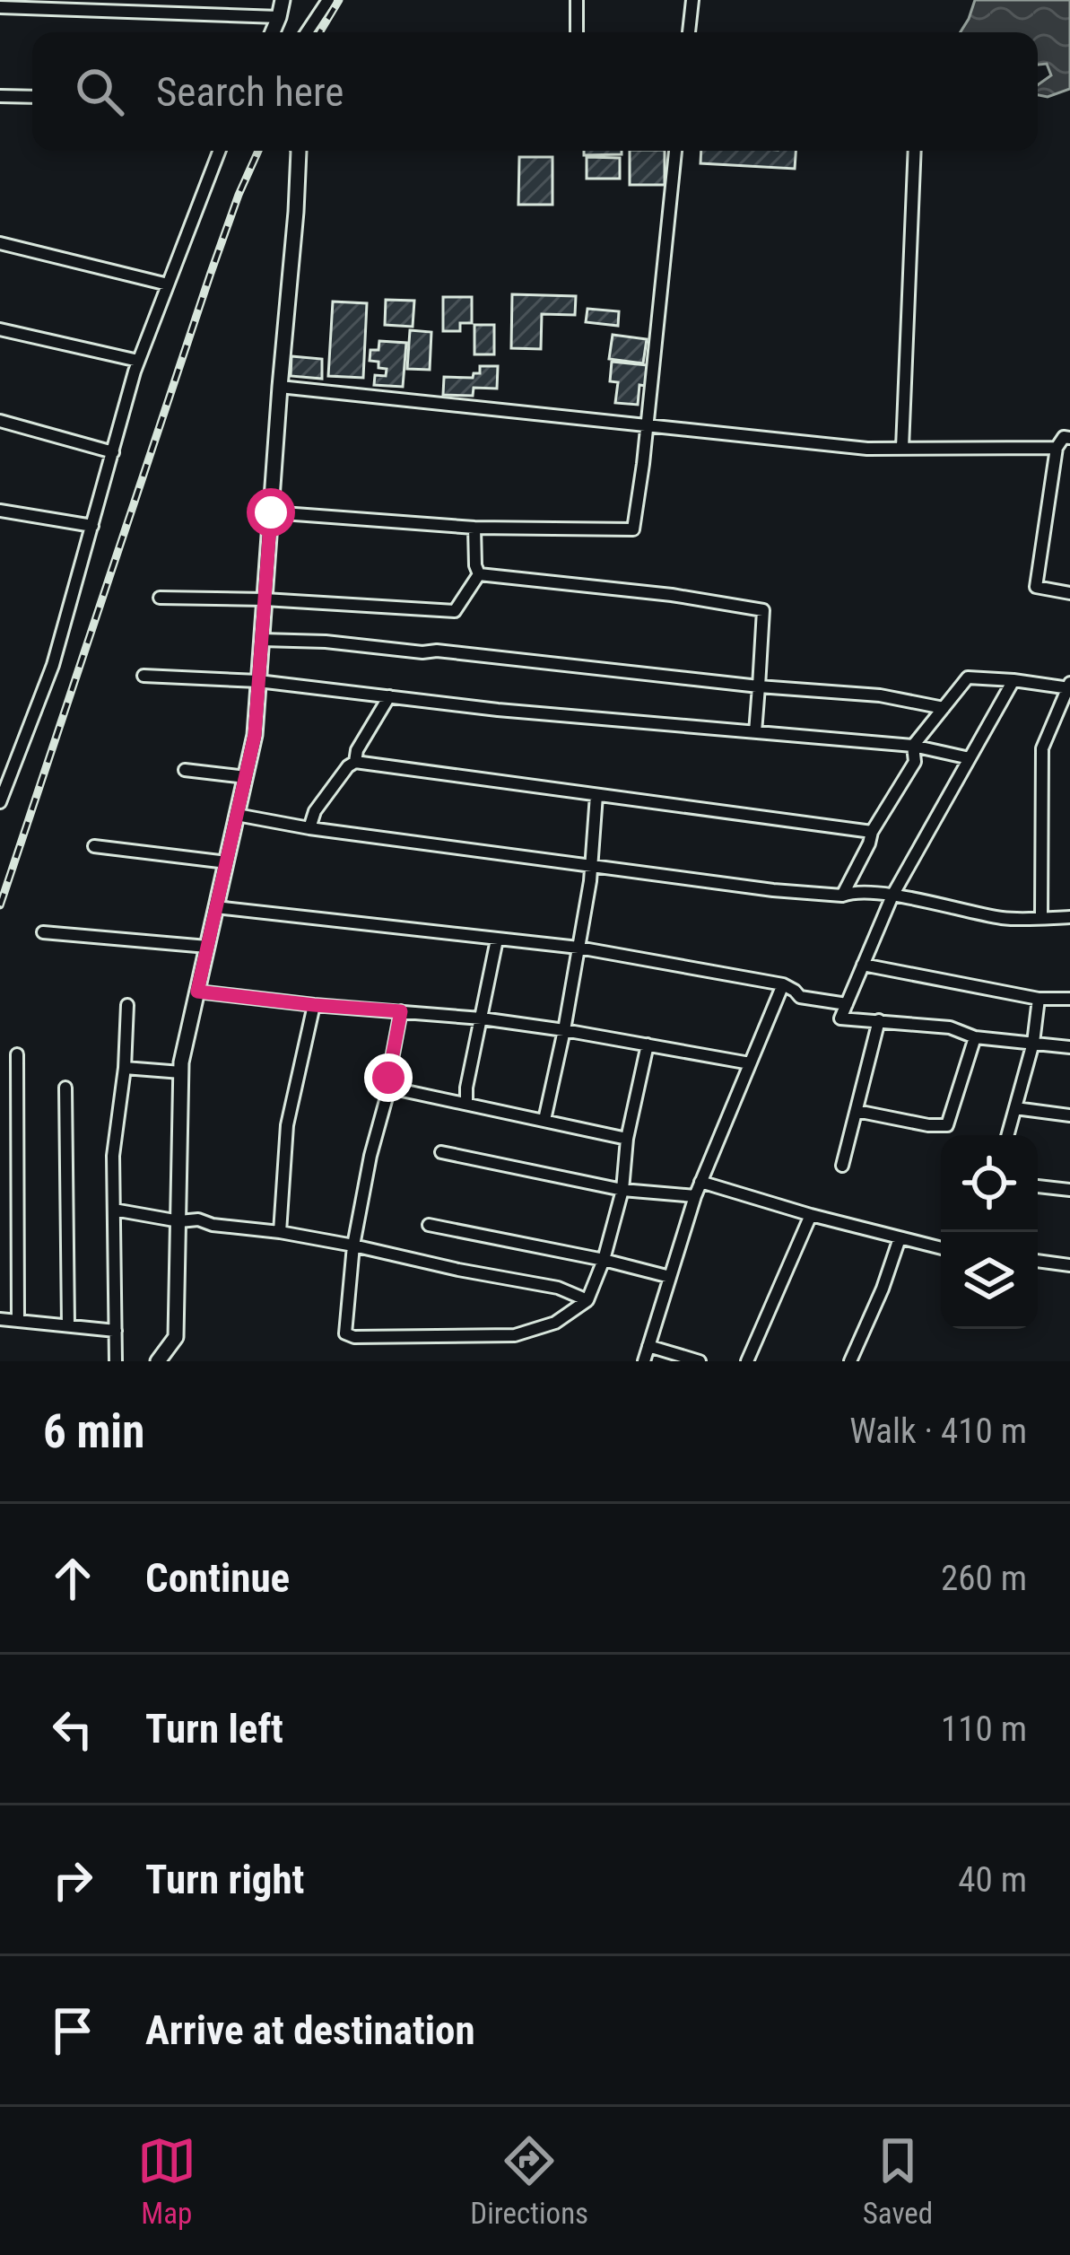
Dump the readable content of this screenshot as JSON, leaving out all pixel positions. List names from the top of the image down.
{
  "page": {
    "search": "Search here",
    "heading": ["6 min", "Walk · 410 m"],
    "list": [
      ["Continue", "260 m"],
      ["Turn left", "110 m"],
      ["Turn right", "40 m"],
      "Arrive at destination"
    ],
    "nav": ["Map", "Directions", "Saved"]
  }
}
